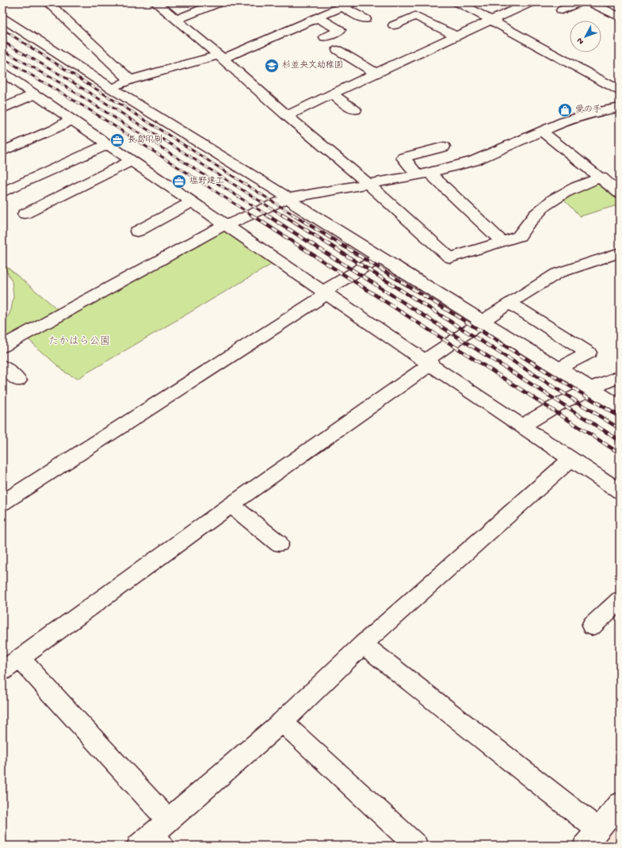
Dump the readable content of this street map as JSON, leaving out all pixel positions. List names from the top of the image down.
{
  "parks": ["たかはら公園"],
  "places": {
    "school or university": ["杉並央文幼稚園"],
    "shop": ["愛の手"],
    "office": ["長島印刷", "塩野建工"]
  },
  "north": "bottom left"
}
